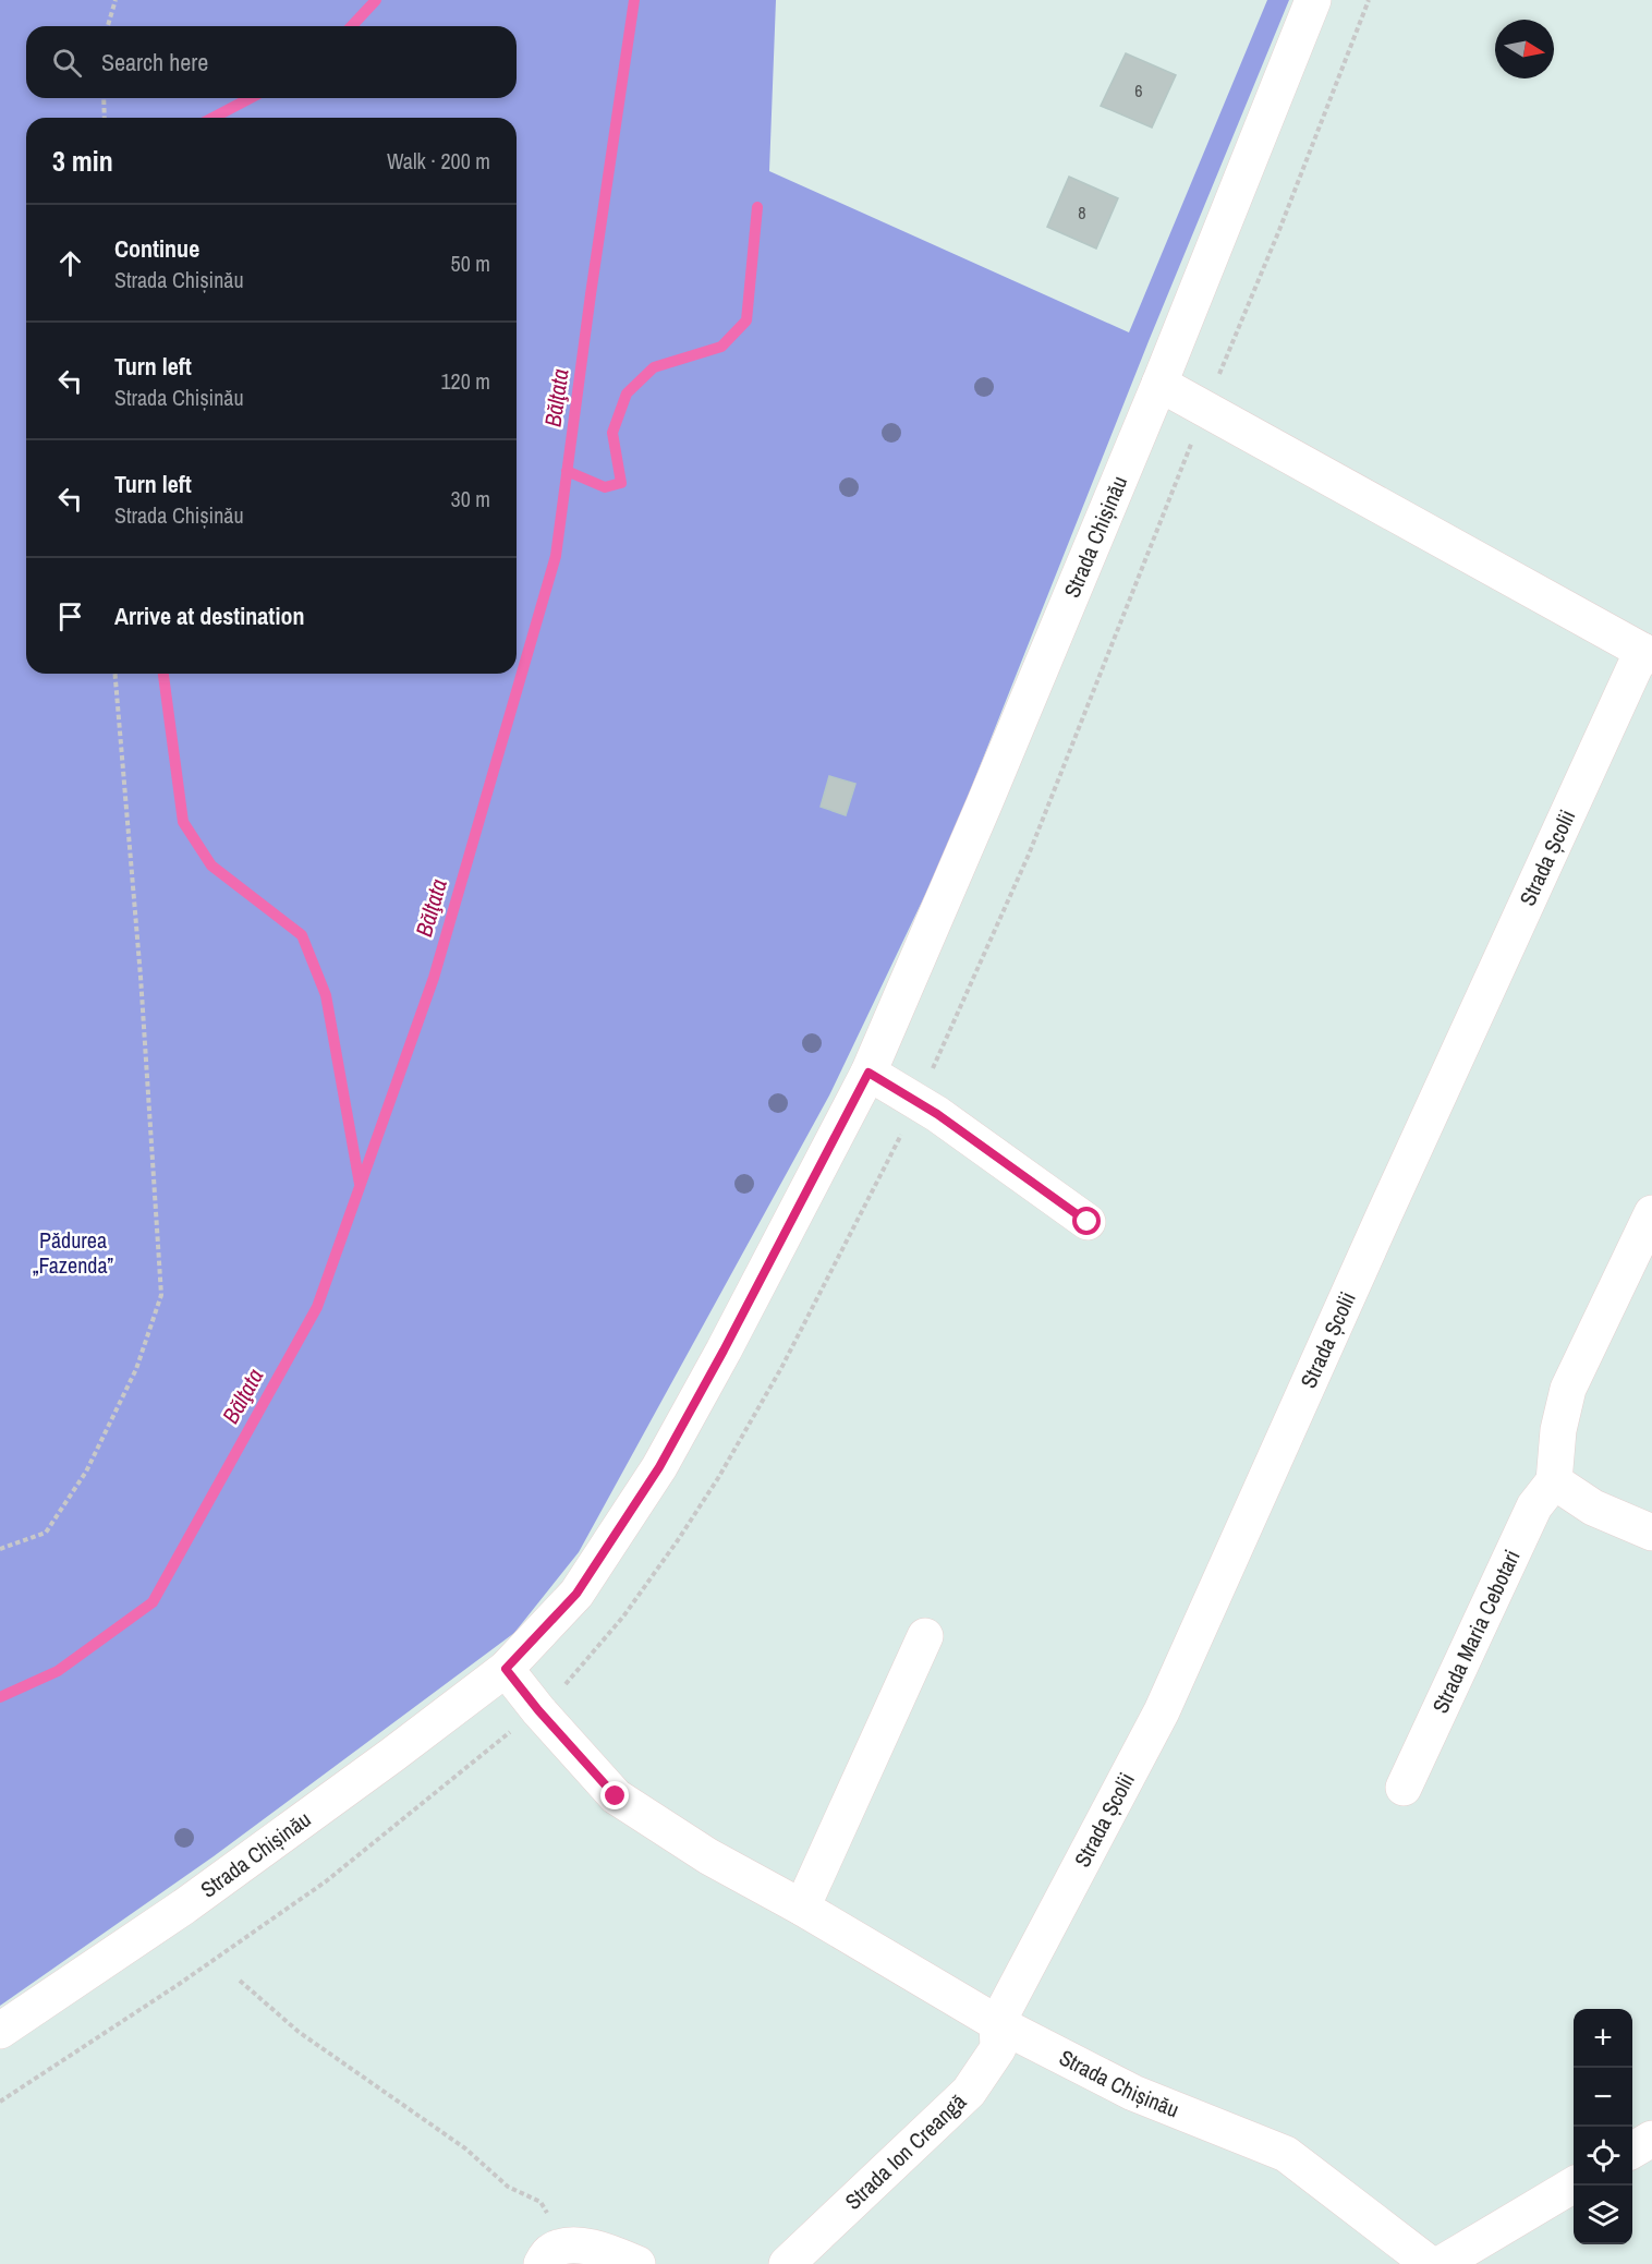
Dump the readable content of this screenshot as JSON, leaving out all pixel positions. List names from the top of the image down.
{
  "streets": {
    "street": [
      "Strada Chișinău",
      "Strada Școlii",
      "Strada Maria Cebotari",
      "Strada Ion Creangă"
    ]
  },
  "crossings": [
    ["Strada Chișinău", "Strada Școlii"],
    ["Strada Chișinău", "Strada Ion Creangă"],
    ["Strada Școlii", "Strada Ion Creangă"]
  ],
  "water": ["Bălţata"],
  "parks": ["Pădurea „Fazenda”"],
  "house_numbers": ["6", "8"],
  "north": "right",
  "page": {
    "search": "Search here",
    "heading": ["3 min", "Walk · 200 m"],
    "list": [
      ["Continue", "Strada Chișinău", "50 m"],
      ["Turn left", "Strada Chișinău", "120 m"],
      ["Turn left", "Strada Chișinău", "30 m"],
      "Arrive at destination"
    ],
    "map_buttons": ["+", "−"]
  }
}
